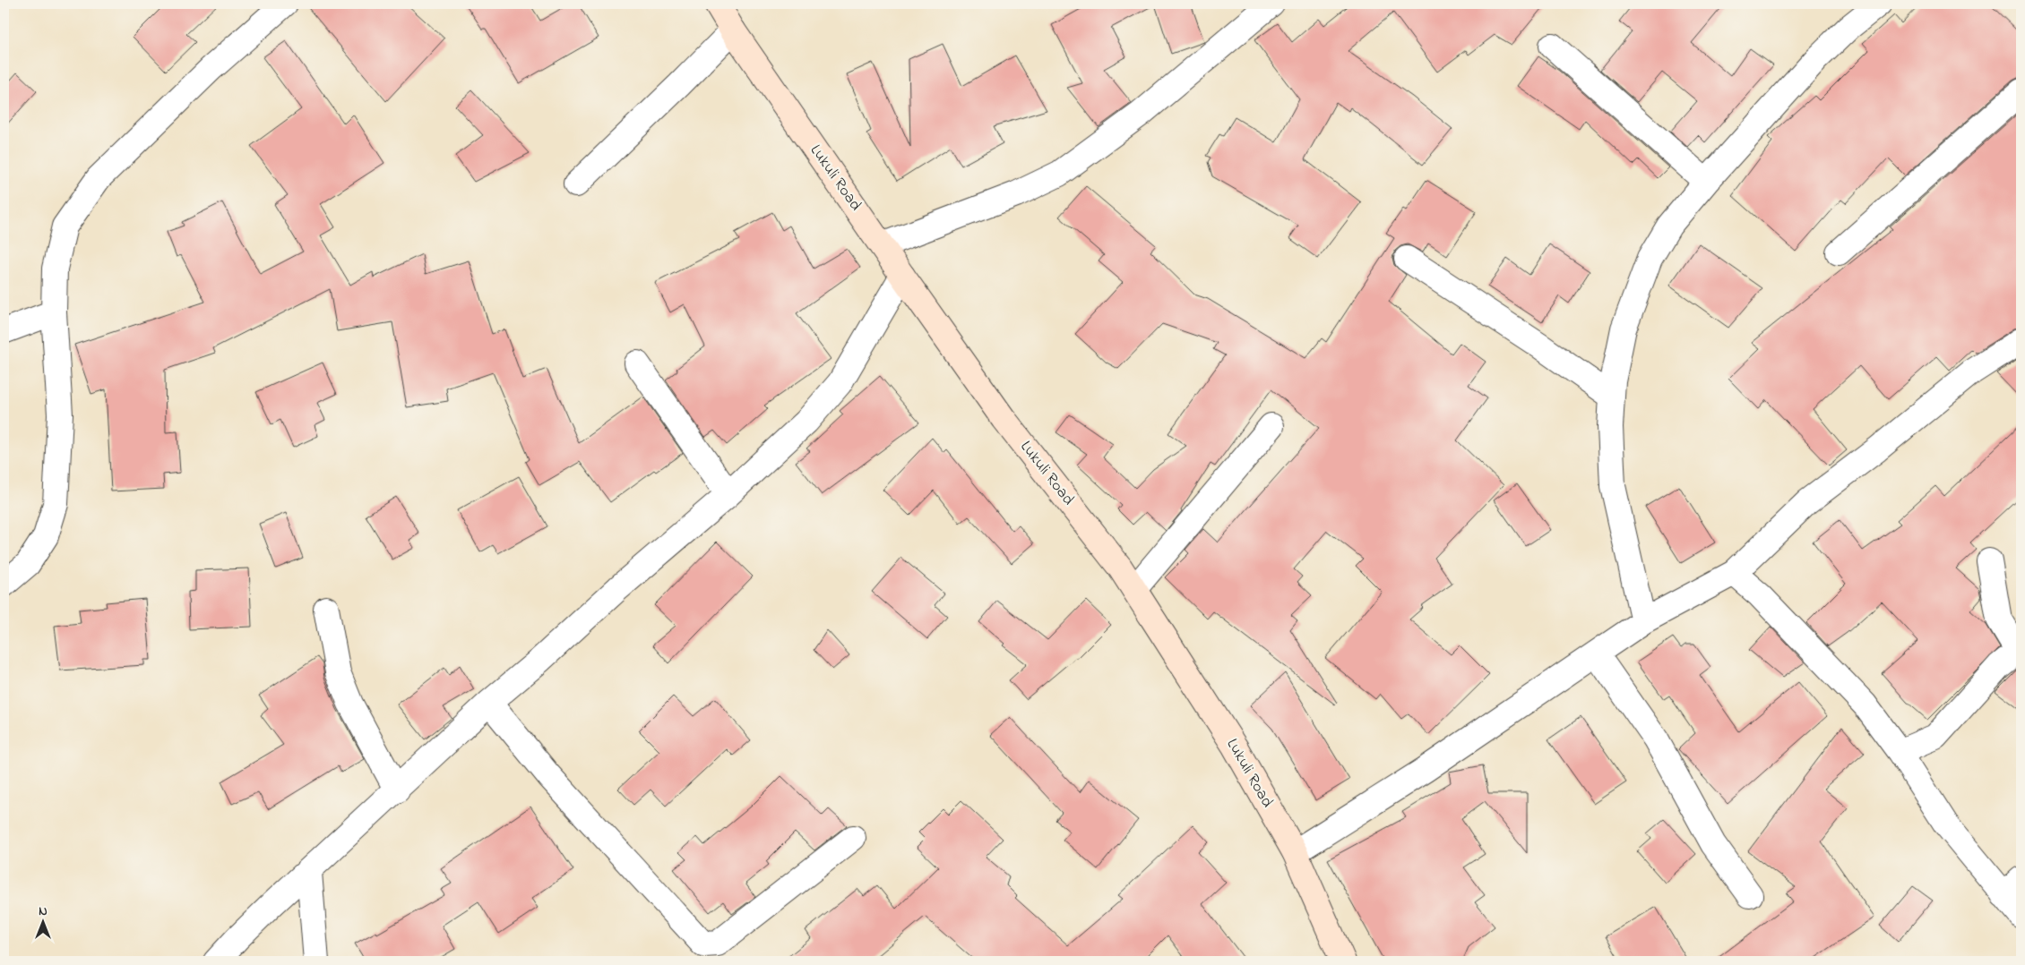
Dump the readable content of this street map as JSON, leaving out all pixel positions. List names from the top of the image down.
{
  "streets": {
    "street": ["Lukuli Road"]
  },
  "north": "top"
}
